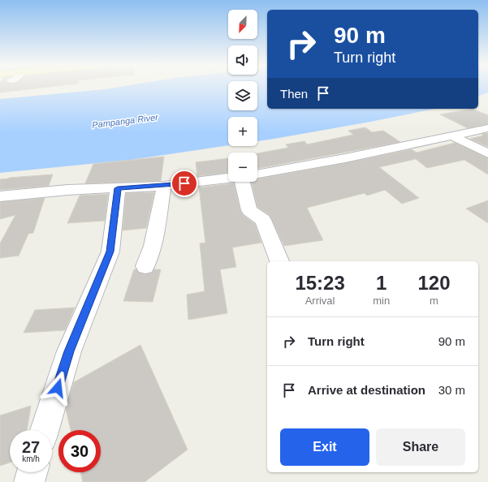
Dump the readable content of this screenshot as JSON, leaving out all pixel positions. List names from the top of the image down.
{
  "water": ["Pampanga River"],
  "north": "bottom left",
  "page": {
    "map_buttons": ["+", "−"],
    "turn": ["90 m", "Turn right"],
    "then": "Then",
    "eta": [
      "15:23",
      "Arrival",
      "1",
      "min",
      "120",
      "m"
    ],
    "list": [
      {
        "name": "Turn right",
        "value": "90 m"
      },
      {
        "name": "Arrive at destination",
        "value": "30 m"
      }
    ],
    "buttons": ["Exit", "Share"],
    "speed": "27 km/h",
    "limit": "30"
  }
}
